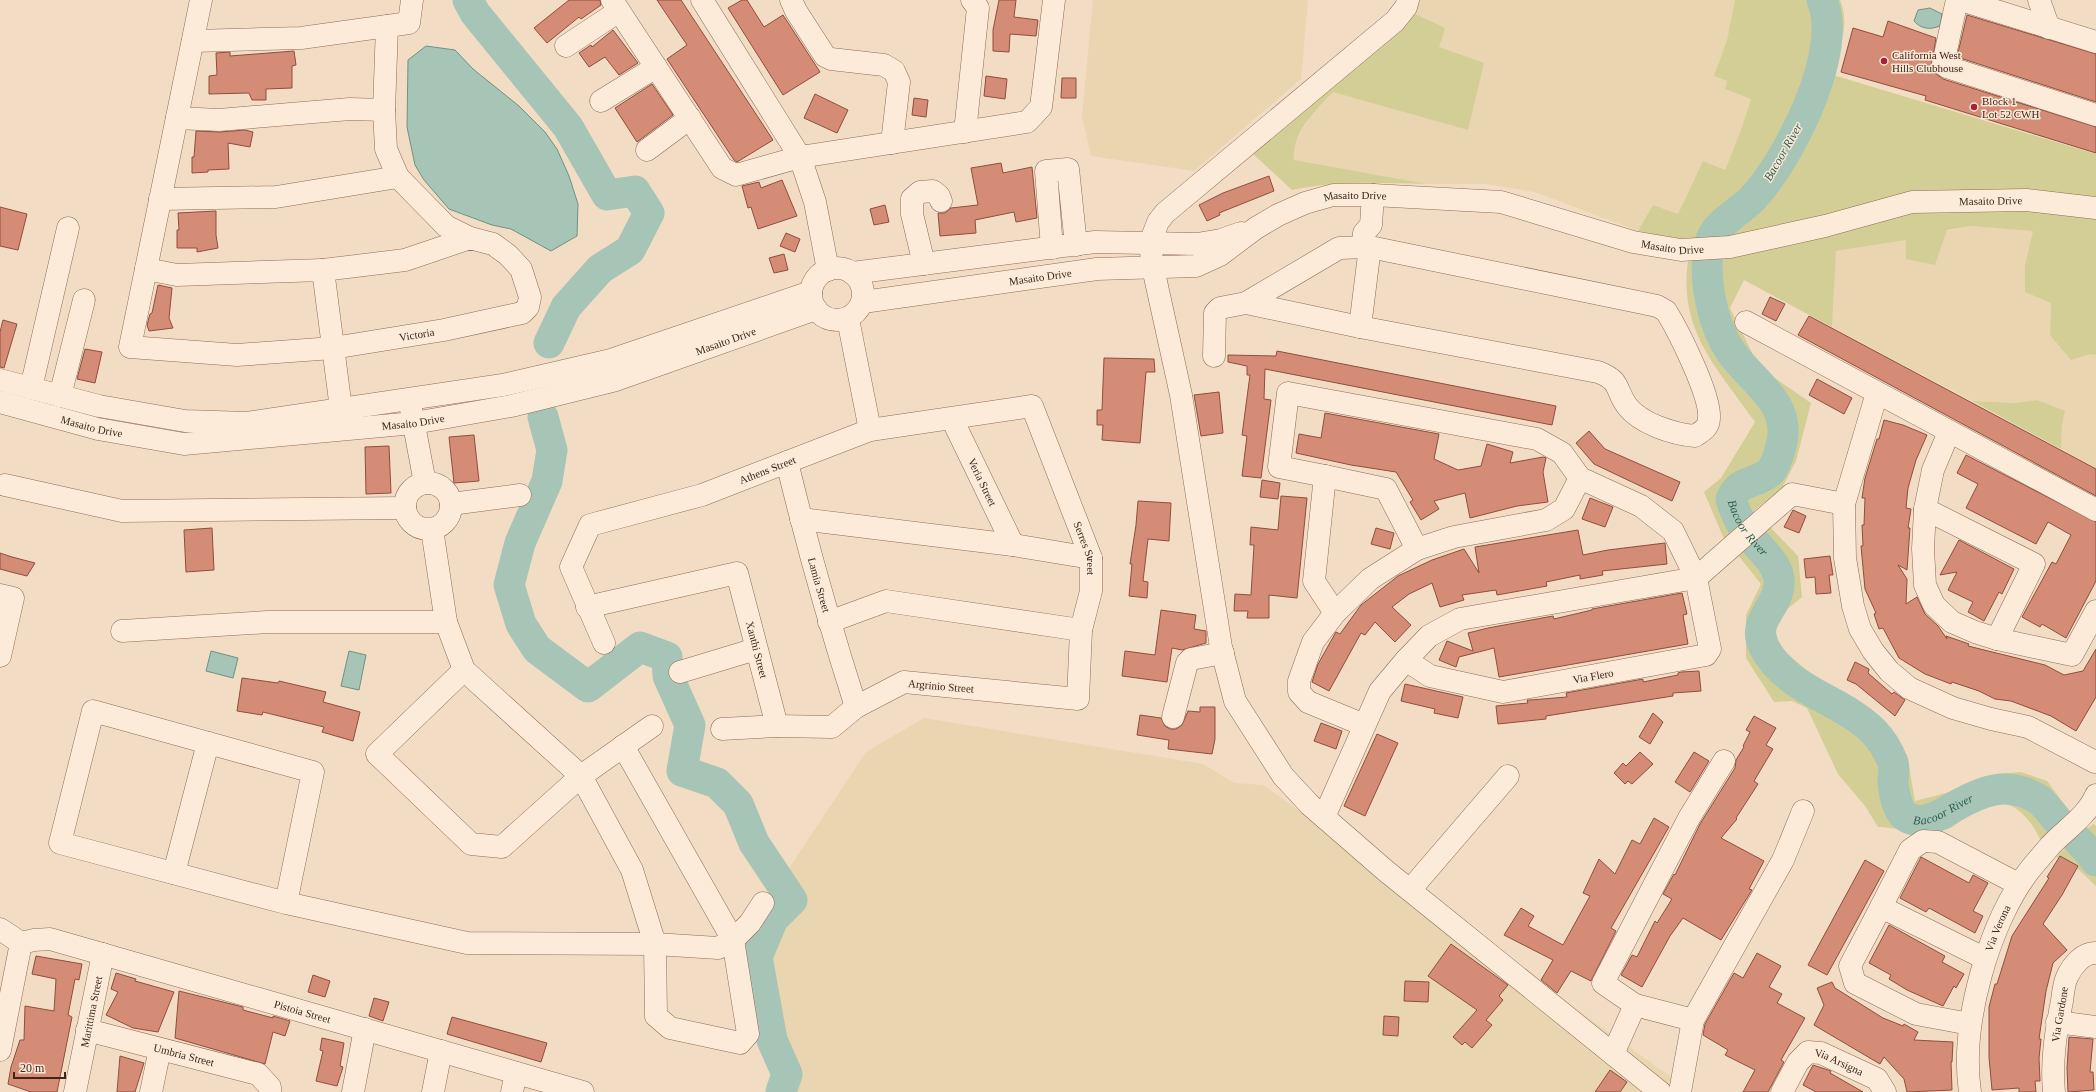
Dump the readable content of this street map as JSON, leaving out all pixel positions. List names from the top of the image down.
{
  "streets": {
    "street": [
      "Masaito Drive",
      "Victoria",
      "Athens Street",
      "Veria Street",
      "Serres Street",
      "Lamia Street",
      "Xanthi Street",
      "Via Flero",
      "Argrinio Street",
      "Via Verona",
      "Marittima Street",
      "Pistoia Street",
      "Via Gardone",
      "Umbria Street",
      "Via Arsigna"
    ]
  },
  "crossings": [
    ["Athens Street", "Veria Street"],
    ["Athens Street", "Serres Street"],
    ["Athens Street", "Lamia Street"],
    ["Athens Street", "Xanthi Street"],
    ["Serres Street", "Argrinio Street"],
    ["Lamia Street", "Argrinio Street"],
    ["Xanthi Street", "Argrinio Street"],
    ["Marittima Street", "Pistoia Street"],
    ["Marittima Street", "Umbria Street"]
  ],
  "water": ["Bacoor River"],
  "places": ["California West Hills Clubhouse", "Block 1 Lot 52 CWH"],
  "scale_bar": "20 m"
}
